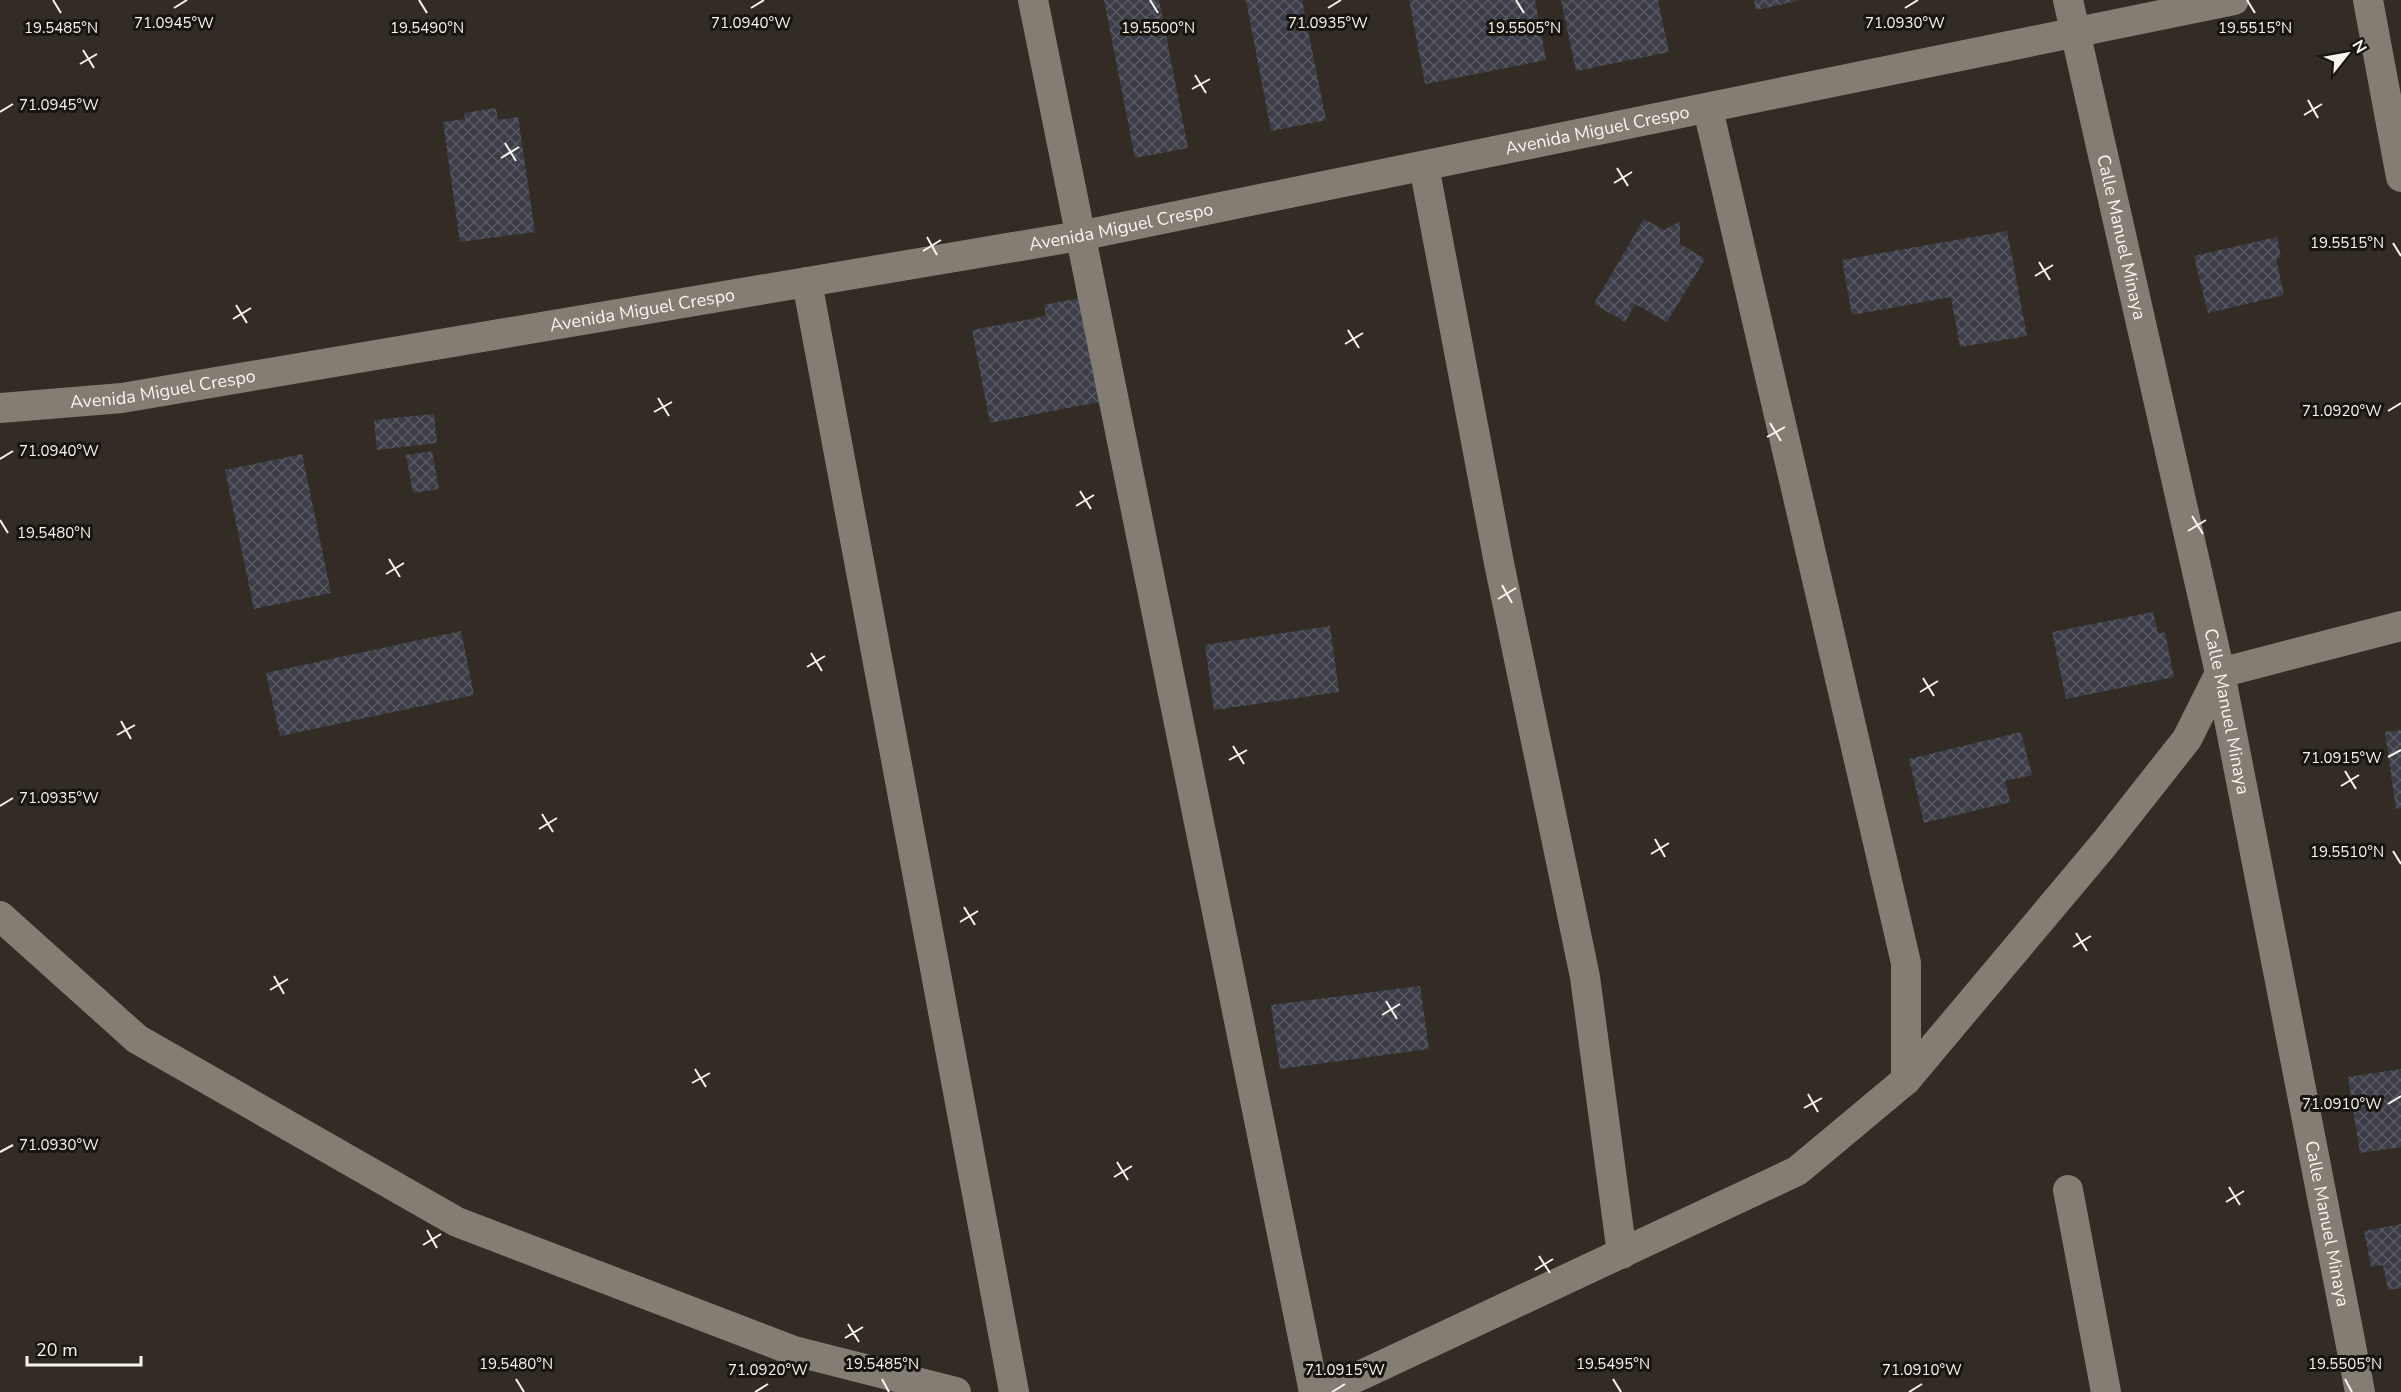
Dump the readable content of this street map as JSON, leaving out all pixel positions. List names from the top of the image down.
{
  "streets": {
    "street": ["Avenida Miguel Crespo", "Calle Manuel Minaya"]
  },
  "crossings": [
    ["Avenida Miguel Crespo", "Calle Manuel Minaya"]
  ],
  "scale_bar": "20 m",
  "north": "top right",
  "coordinates": [
    "71.0945°W",
    "71.0940°W",
    "71.0935°W",
    "71.0930°W",
    "19.5515°N",
    "19.5485°N",
    "19.5490°N",
    "19.5500°N",
    "19.5505°N",
    "71.0920°W",
    "19.5480°N",
    "71.0915°W",
    "19.5510°N",
    "71.0910°W",
    "19.5495°N"
  ]
}
